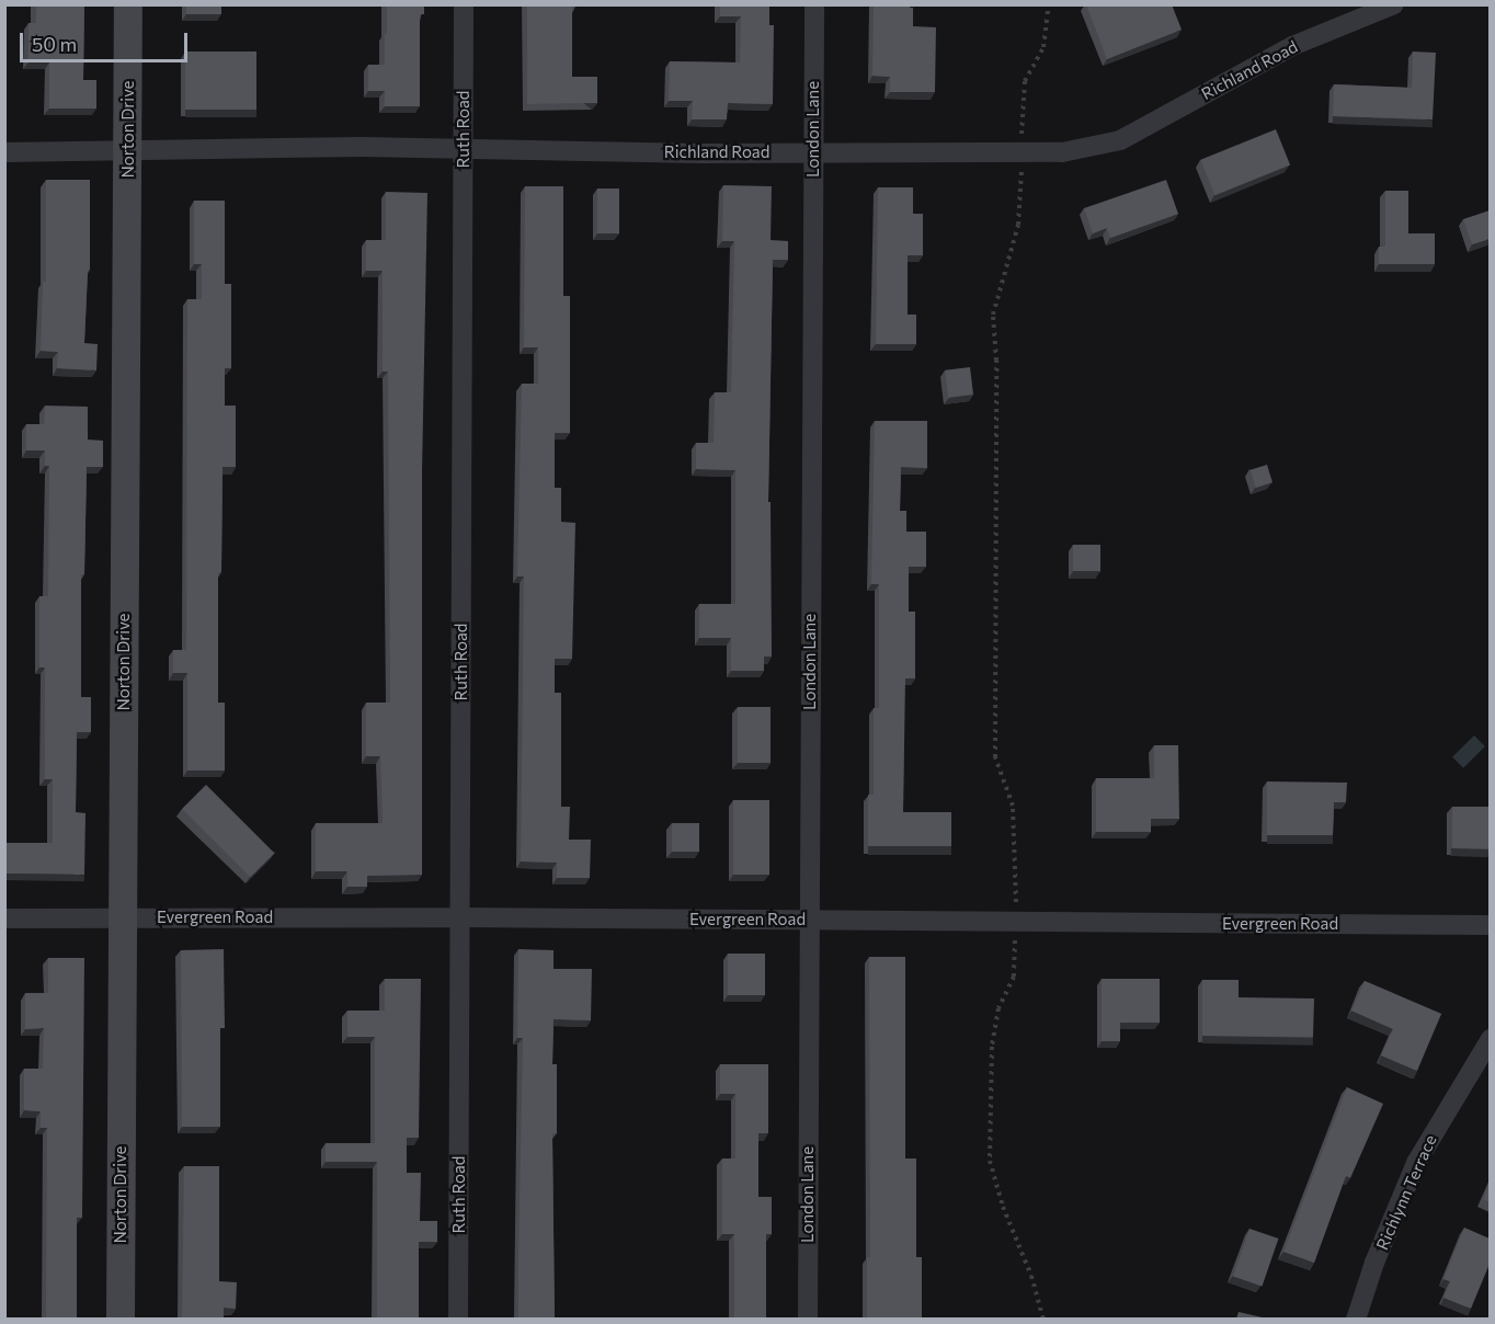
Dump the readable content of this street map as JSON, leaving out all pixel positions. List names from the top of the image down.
{
  "streets": {
    "street": [
      "Richland Road",
      "Norton Drive",
      "Ruth Road",
      "London Lane",
      "Evergreen Road",
      "Richlynn Terrace"
    ]
  },
  "crossings": [
    ["Richland Road", "Norton Drive"],
    ["Richland Road", "Ruth Road"],
    ["Richland Road", "London Lane"],
    ["Norton Drive", "Evergreen Road"],
    ["Ruth Road", "Evergreen Road"],
    ["London Lane", "Evergreen Road"]
  ],
  "scale_bar": "50 m"
}
